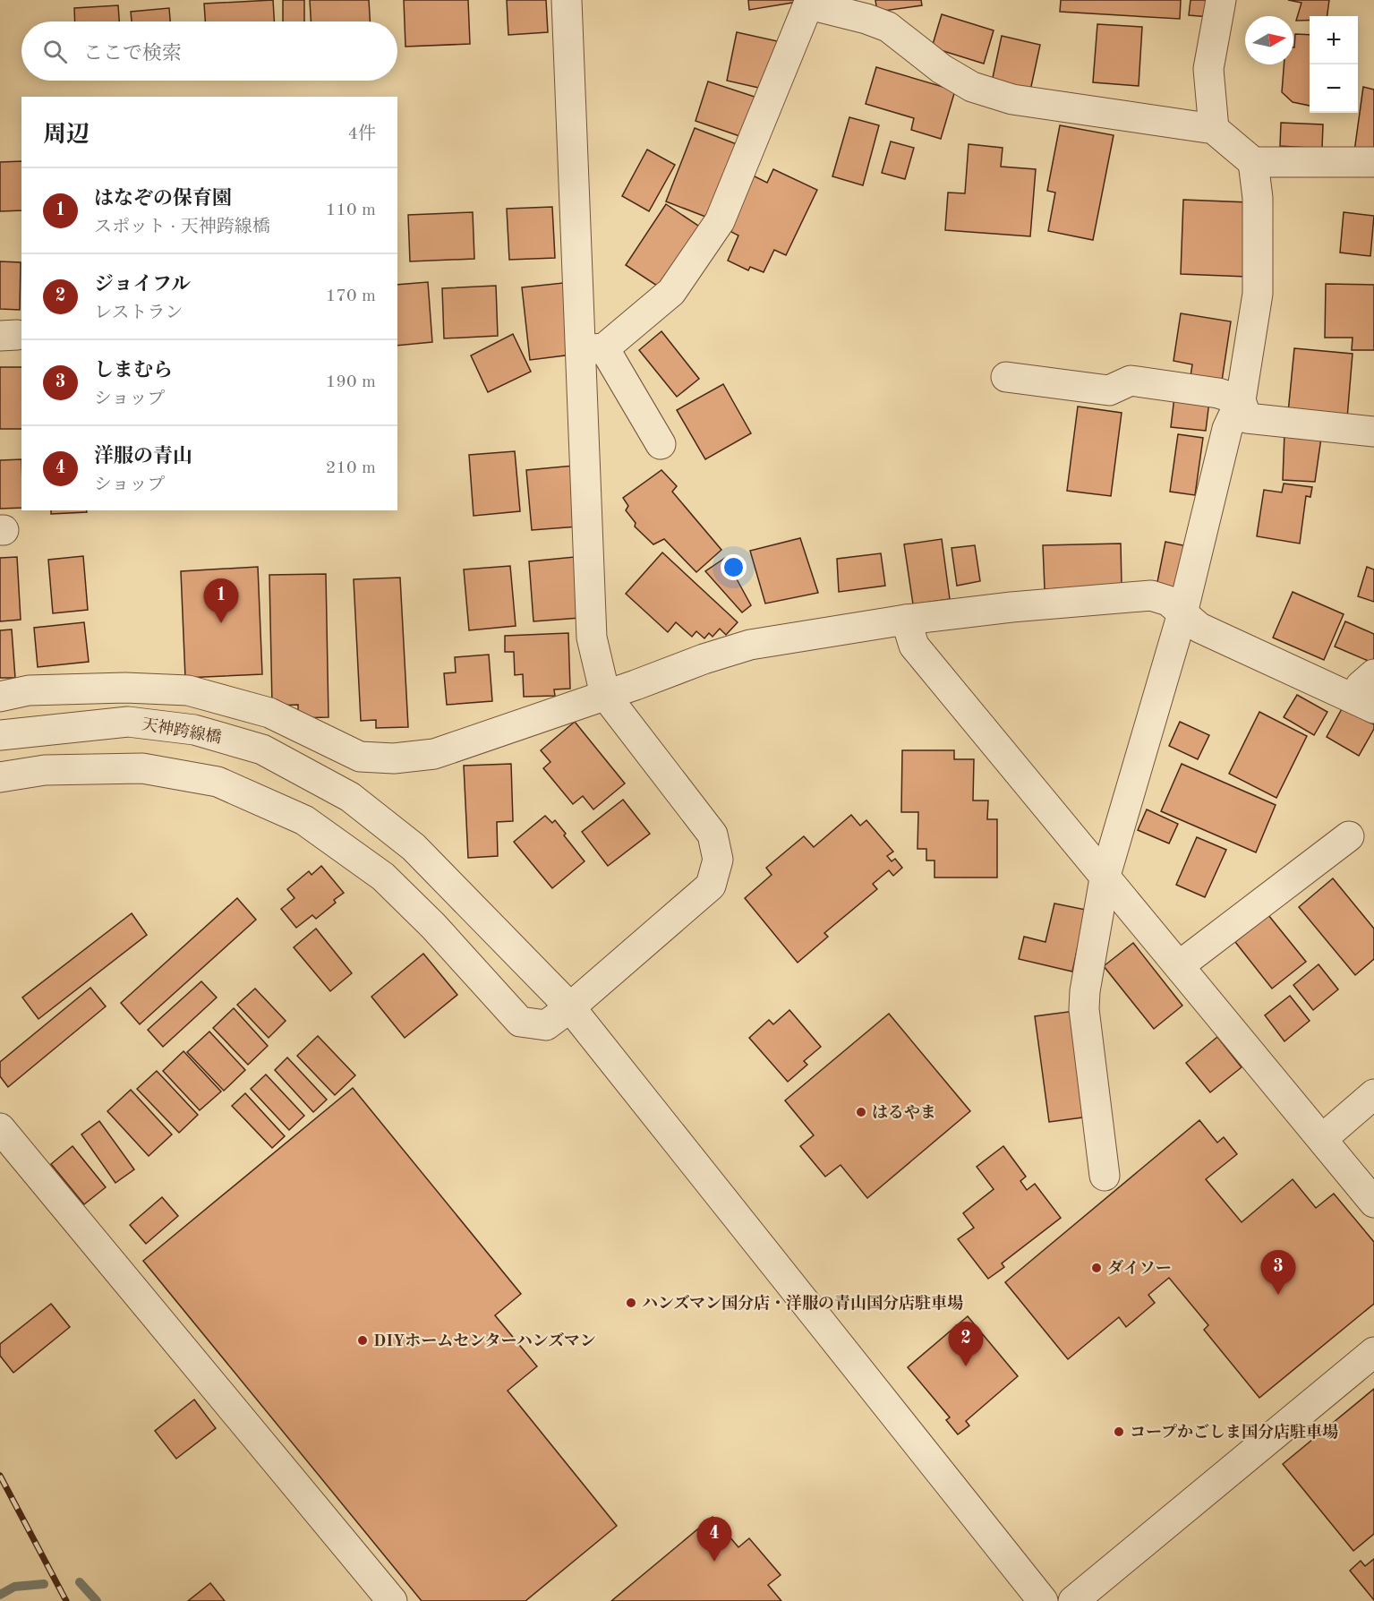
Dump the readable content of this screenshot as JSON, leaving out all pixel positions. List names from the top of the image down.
{
  "streets": {
    "street": ["天神跨線橋"]
  },
  "places": [
    "はるやま",
    "ダイソー",
    "ハンズマン国分店・洋服の青山国分店駐車場",
    "DIYホームセンターハンズマン",
    "コープかごしま国分店駐車場"
  ],
  "north": "right",
  "page": {
    "map_buttons": ["+", "−"],
    "search": "ここで検索",
    "heading": ["周辺", "4件"],
    "list": [
      {
        "mark": "1",
        "name": "はなぞの保育園",
        "note": "スポット · 天神跨線橋",
        "value": "110 m"
      },
      {
        "mark": "2",
        "name": "ジョイフル",
        "note": "レストラン",
        "value": "170 m"
      },
      {
        "mark": "3",
        "name": "しまむら",
        "note": "ショップ",
        "value": "190 m"
      },
      {
        "mark": "4",
        "name": "洋服の青山",
        "note": "ショップ",
        "value": "210 m"
      }
    ],
    "pins": [
      "1",
      "3",
      "2",
      "4"
    ]
  }
}
